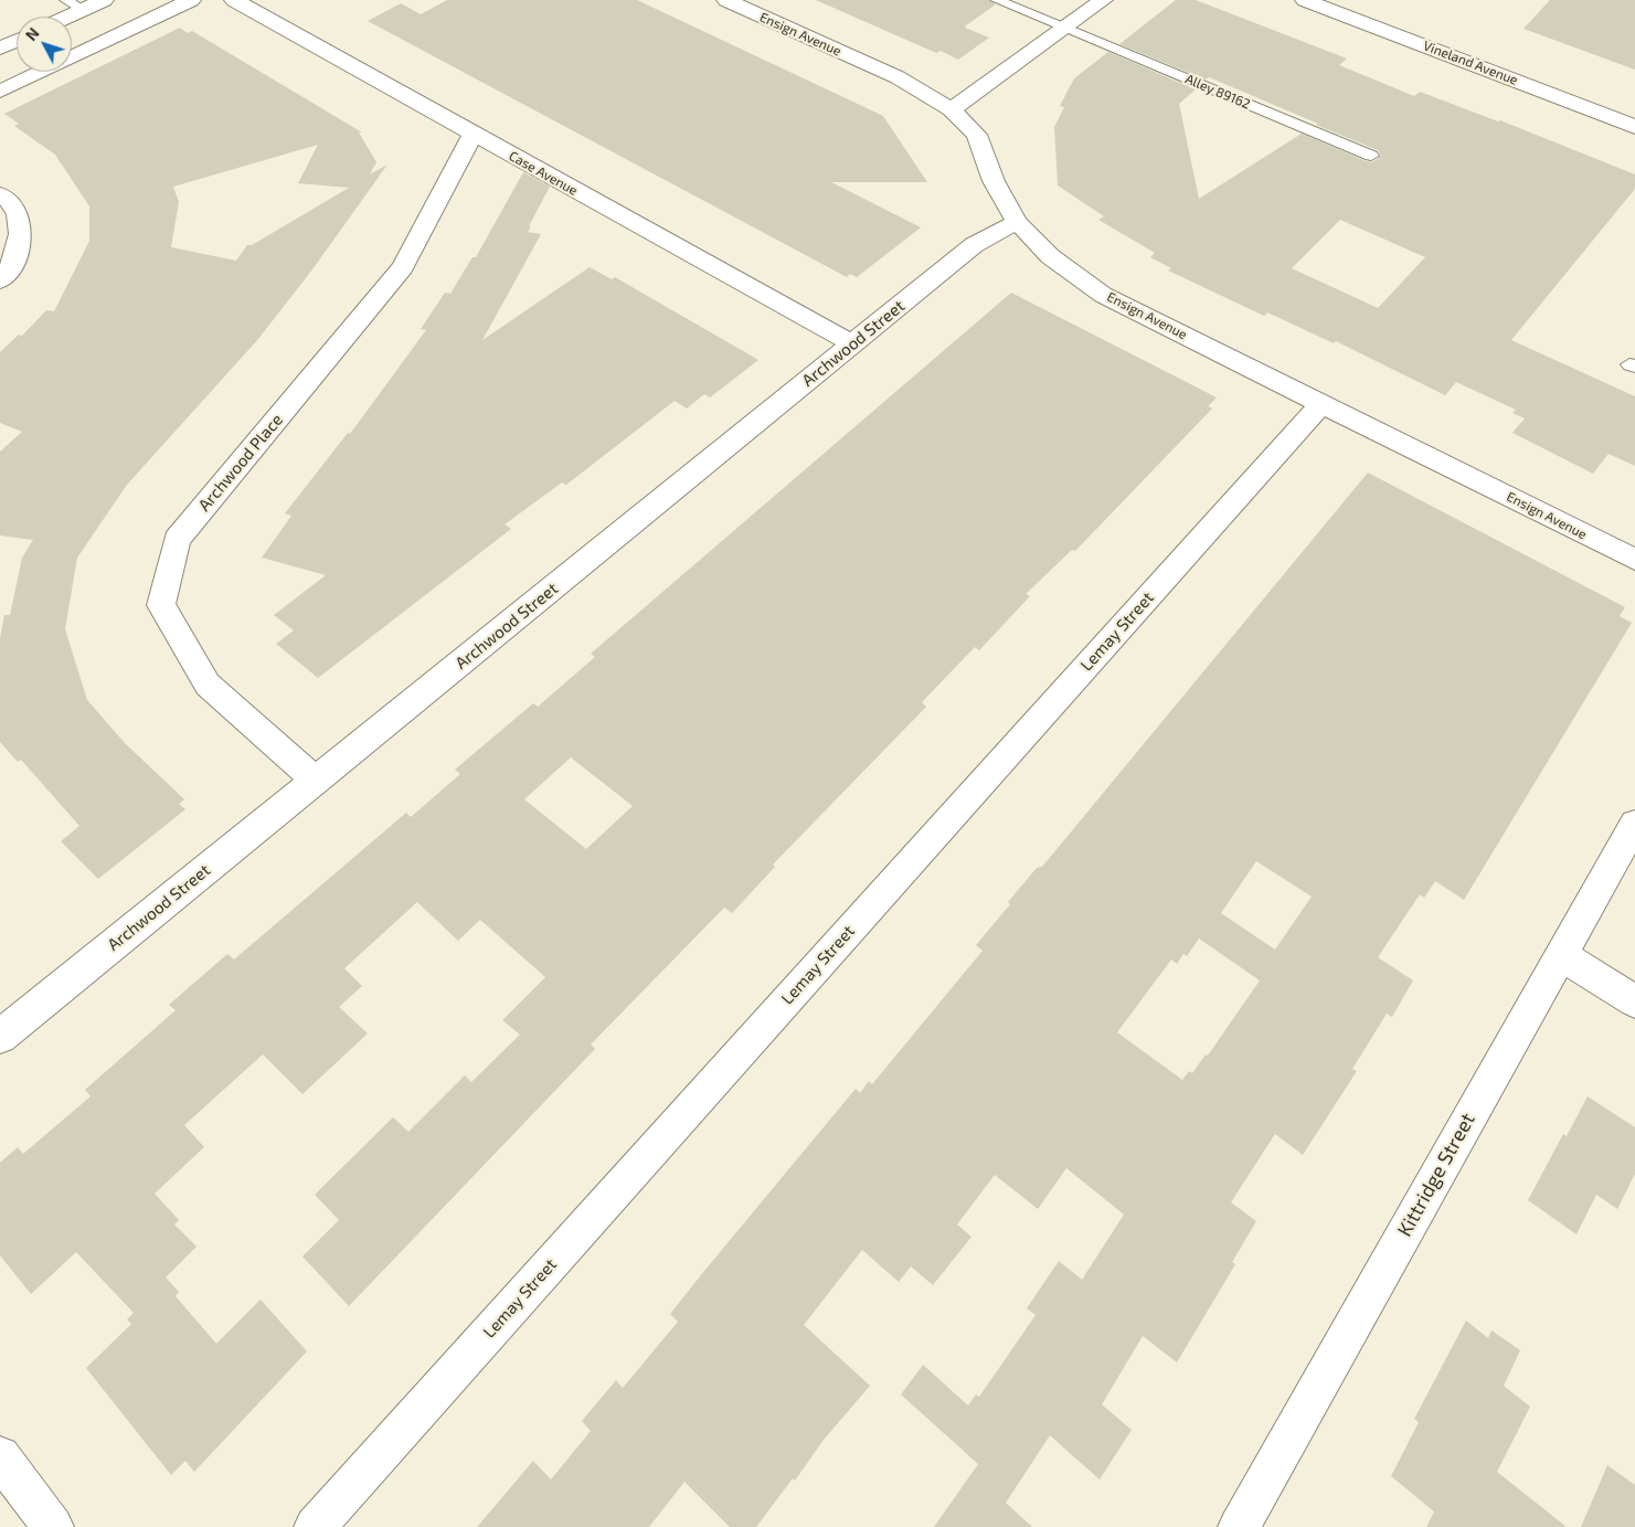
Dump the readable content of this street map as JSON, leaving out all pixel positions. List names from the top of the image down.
{
  "streets": {
    "street": [
      "Ensign Avenue",
      "Vineland Avenue",
      "Case Avenue",
      "Archwood Street",
      "Archwood Place",
      "Lemay Street",
      "Kittridge Street"
    ],
    "lane": ["Alley 89162"]
  },
  "crossings": [
    ["Ensign Avenue", "Archwood Street"],
    ["Ensign Avenue", "Lemay Street"],
    ["Case Avenue", "Archwood Street"],
    ["Case Avenue", "Archwood Place"],
    ["Archwood Street", "Archwood Place"]
  ],
  "north": "top left"
}
